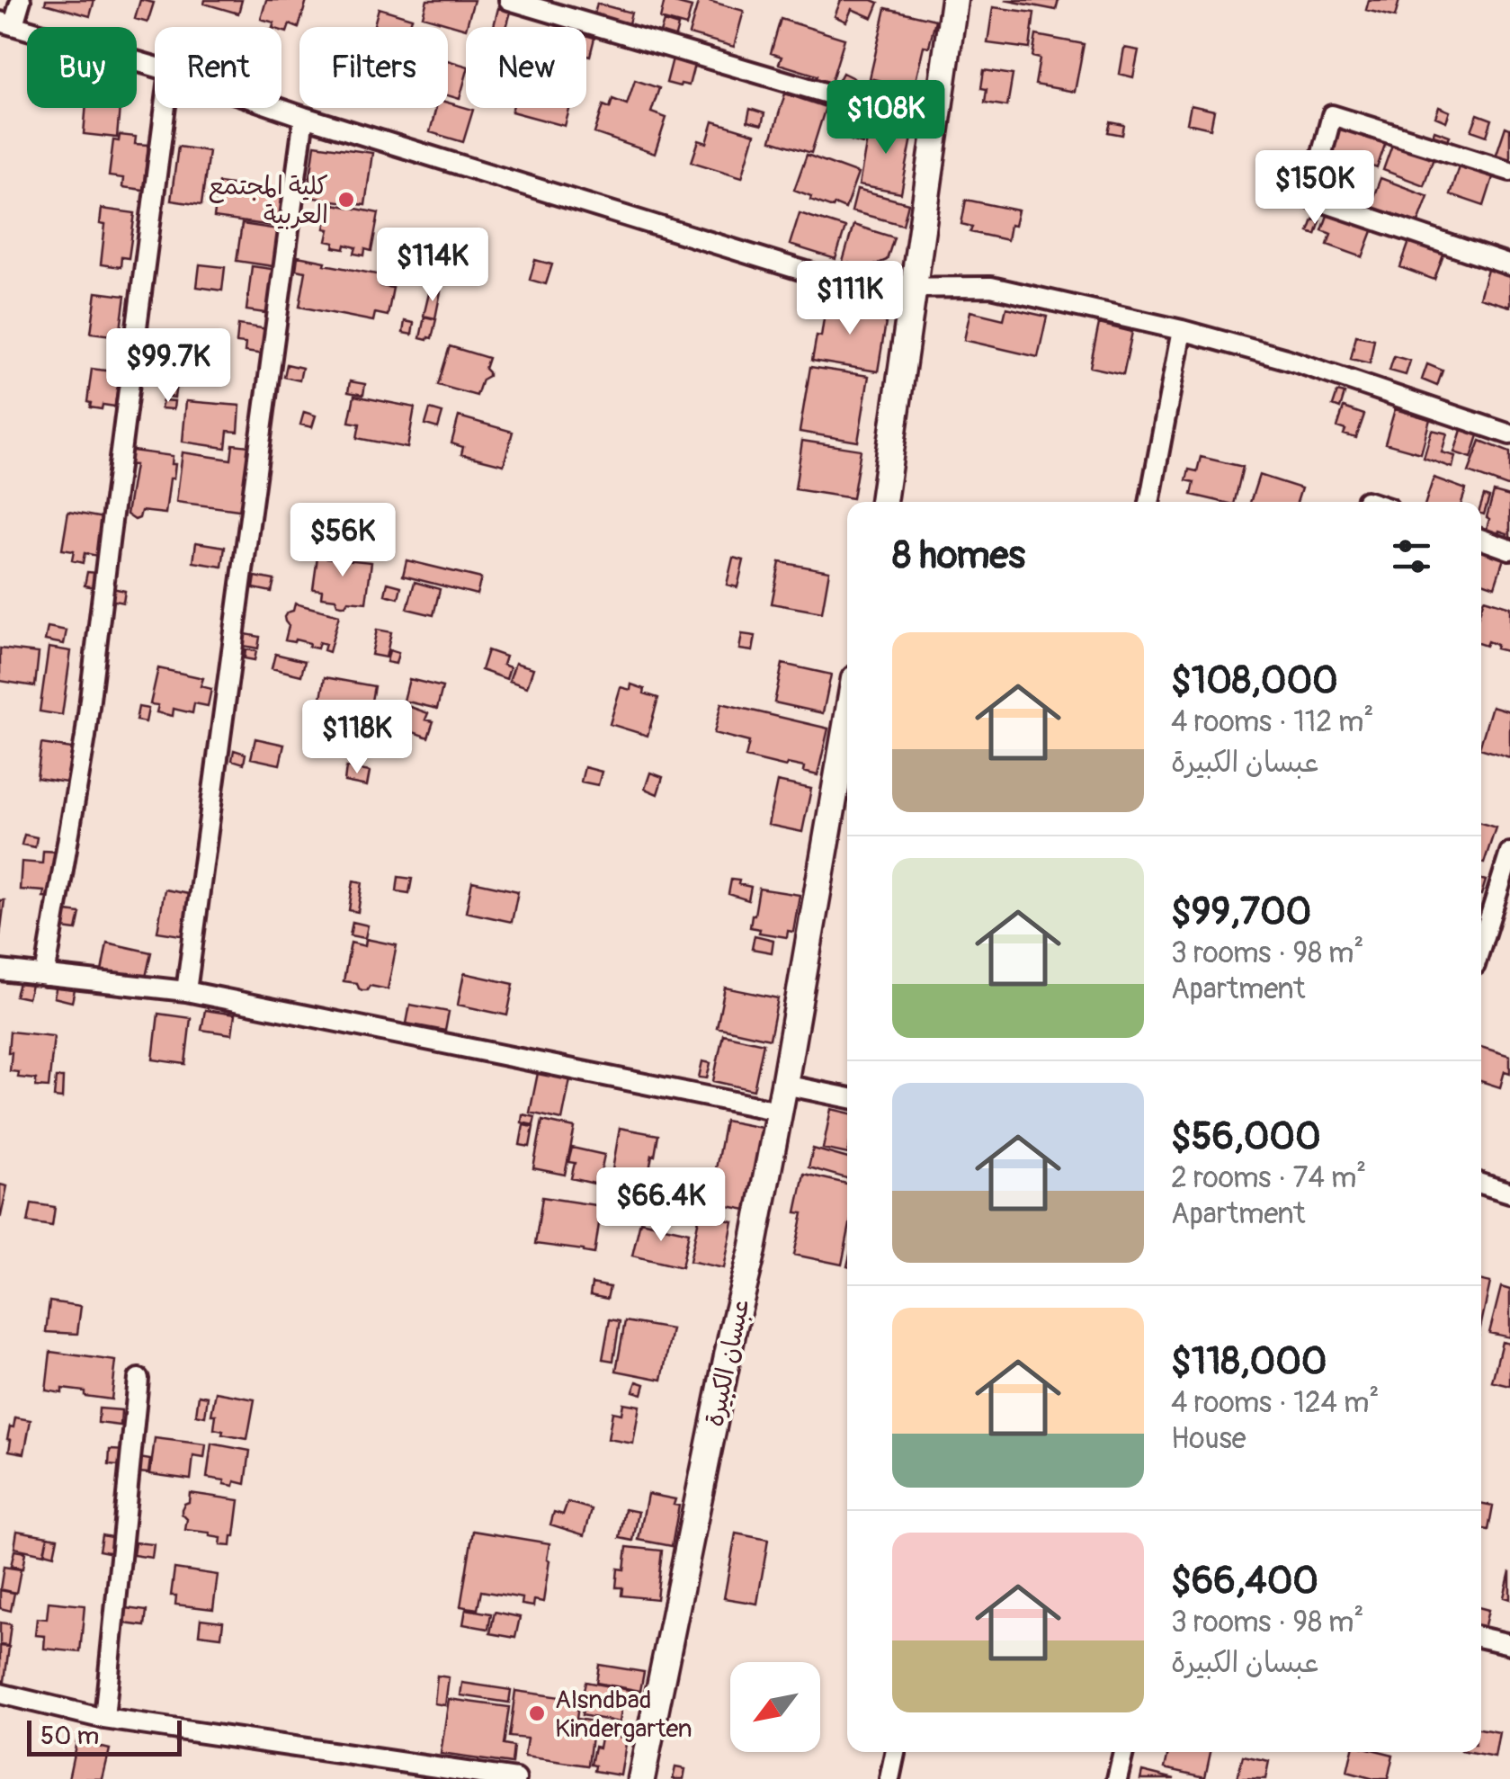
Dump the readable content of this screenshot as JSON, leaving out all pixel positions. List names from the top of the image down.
{
  "streets": {
    "main road": ["عبسان الكبيرة"]
  },
  "places": ["كلية المجتمع العربية", "Alsndbad Kindergarten"],
  "scale_bar": "50 m",
  "north": "bottom left",
  "page": {
    "chip": [
      "Buy",
      "Rent",
      "Filters",
      "New"
    ],
    "price": [
      "$108K",
      "$150K",
      "$114K",
      "$111K",
      "$99.7K",
      "$56K",
      "$118K",
      "$66.4K"
    ],
    "heading": "8 homes",
    "list": [
      {
        "name": "$108,000",
        "note": "4 rooms · 112 m² · عبسان الكبيرة"
      },
      {
        "name": "$99,700",
        "note": "3 rooms · 98 m² · Apartment"
      },
      {
        "name": "$56,000",
        "note": "2 rooms · 74 m² · Apartment"
      },
      {
        "name": "$118,000",
        "note": "4 rooms · 124 m² · House"
      },
      {
        "name": "$66,400",
        "note": "3 rooms · 98 m² · عبسان الكبيرة"
      }
    ],
    "scale": "50 m"
  }
}
